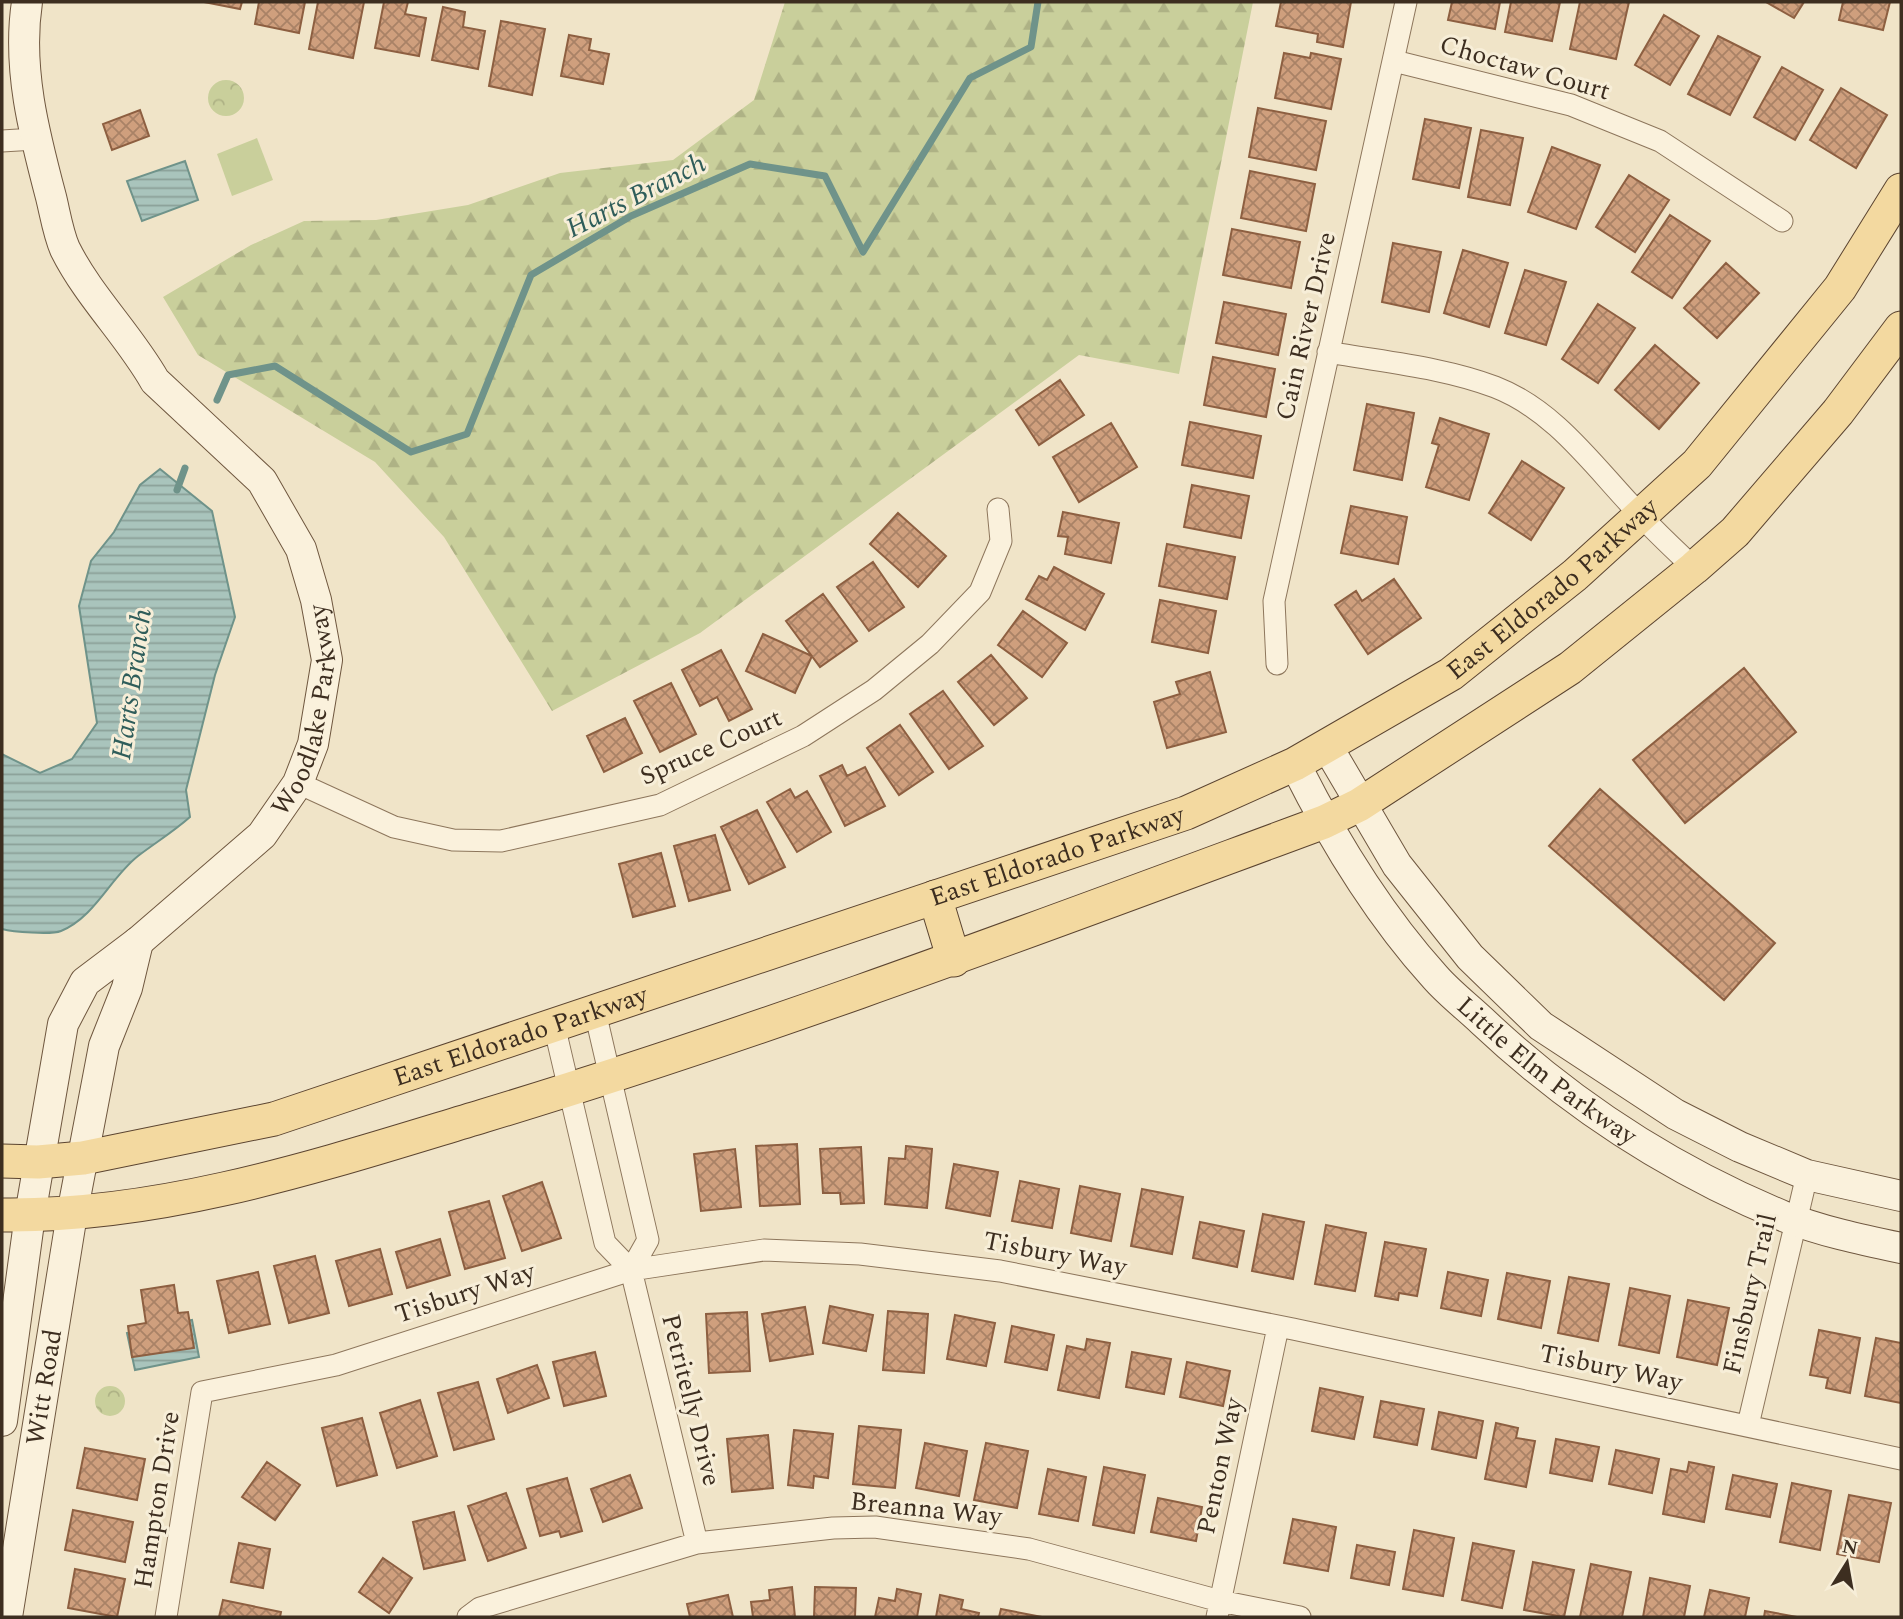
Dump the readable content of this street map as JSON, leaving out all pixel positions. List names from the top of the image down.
{
  "streets": {
    "main road": ["East Eldorado Parkway"],
    "street": [
      "Choctaw Court",
      "Cain River Drive",
      "Woodlake Parkway",
      "Spruce Court",
      "Little Elm Parkway",
      "Tisbury Way",
      "Finsbury Trail",
      "Witt Road",
      "Petritelly Drive",
      "Penton Way",
      "Hampton Drive",
      "Breanna Way"
    ]
  },
  "crossings": [
    ["Choctaw Court", "Cain River Drive"],
    ["East Eldorado Parkway", "Woodlake Parkway"],
    ["East Eldorado Parkway", "Little Elm Parkway"],
    ["East Eldorado Parkway", "Witt Road"],
    ["East Eldorado Parkway", "Petritelly Drive"],
    ["Woodlake Parkway", "Spruce Court"],
    ["Woodlake Parkway", "Witt Road"],
    ["Little Elm Parkway", "Finsbury Trail"],
    ["Tisbury Way", "Finsbury Trail"],
    ["Tisbury Way", "Petritelly Drive"],
    ["Tisbury Way", "Penton Way"],
    ["Tisbury Way", "Hampton Drive"],
    ["Petritelly Drive", "Breanna Way"],
    ["Penton Way", "Breanna Way"]
  ],
  "water": ["Harts Branch"],
  "north": "top"
}
